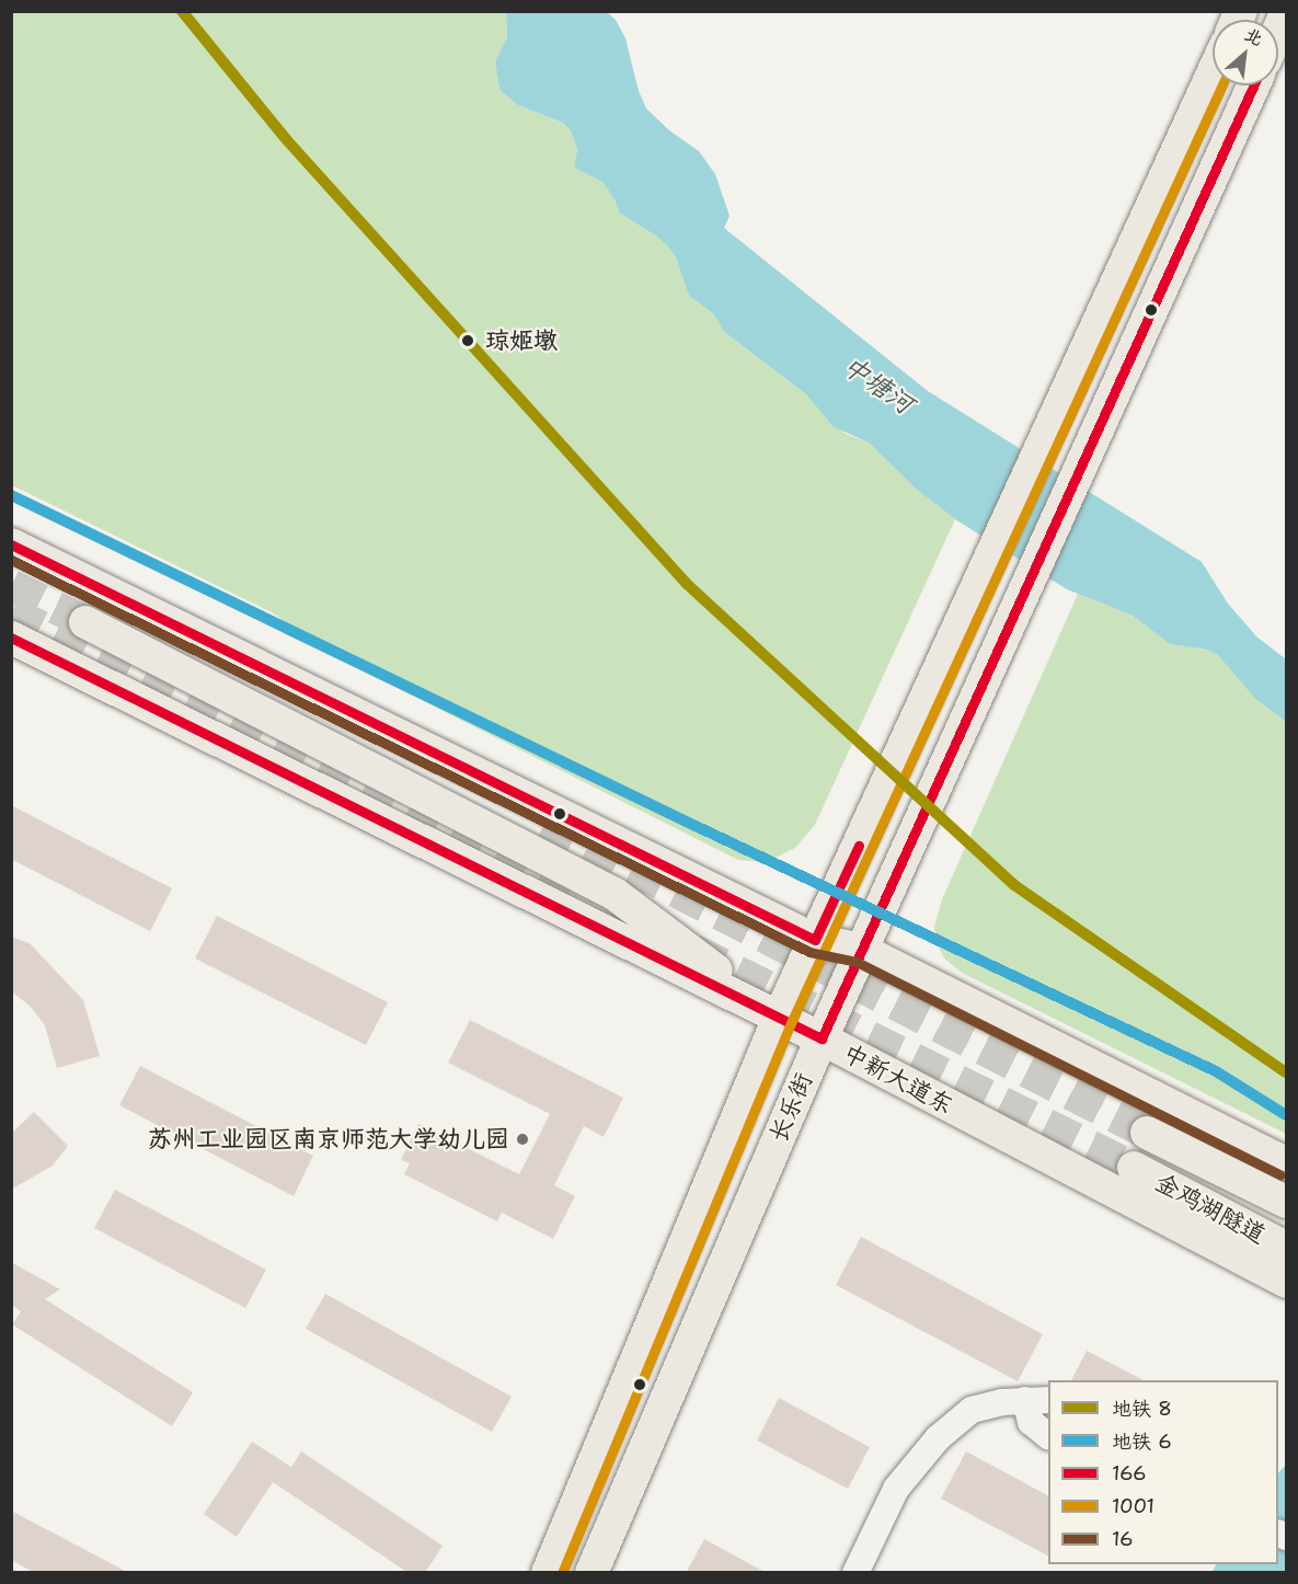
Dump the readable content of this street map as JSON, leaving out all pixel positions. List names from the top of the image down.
{
  "streets": {
    "main road": ["中新大道东", "长乐街", "金鸡湖隧道"]
  },
  "crossings": [
    ["中新大道东", "长乐街"]
  ],
  "water": ["中塘河"],
  "places": ["琼姬墩", "苏州工业园区南京师范大学幼儿园"],
  "lines": [
    "metro line 8",
    "transit line 166",
    "transit line 1001",
    "metro line 6",
    "transit line 16"
  ],
  "legend": [
    "地铁 8",
    "地铁 6",
    "166",
    "1001",
    "16"
  ],
  "north": "top right"
}
